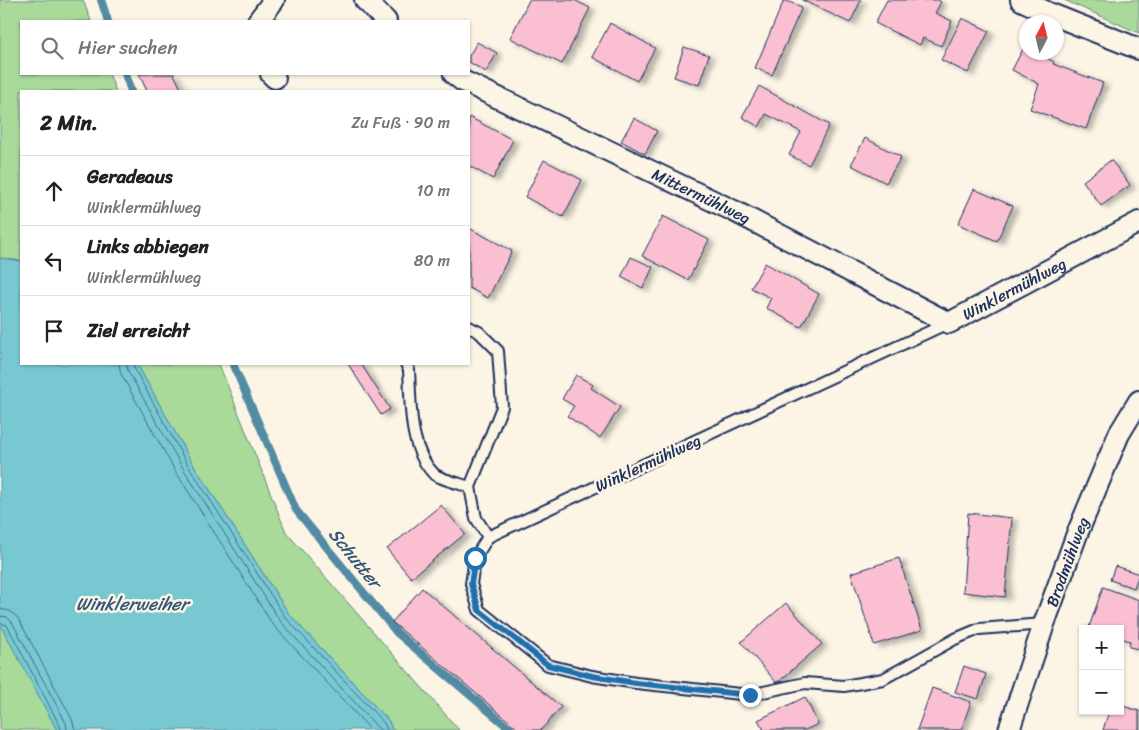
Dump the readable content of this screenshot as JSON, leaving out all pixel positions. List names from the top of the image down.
{
  "streets": {
    "street": ["Mittermühlweg", "Winklermühlweg", "Brodmühlweg"]
  },
  "crossings": [
    ["Mittermühlweg", "Winklermühlweg"]
  ],
  "water": ["Schutter", "Winklerweiher"],
  "north": "top",
  "page": {
    "search": "Hier suchen",
    "heading": ["2 Min.", "Zu Fuß · 90 m"],
    "list": [
      ["Geradeaus", "Winklermühlweg", "10 m"],
      ["Links abbiegen", "Winklermühlweg", "80 m"],
      "Ziel erreicht"
    ],
    "map_buttons": ["+", "−"]
  }
}
